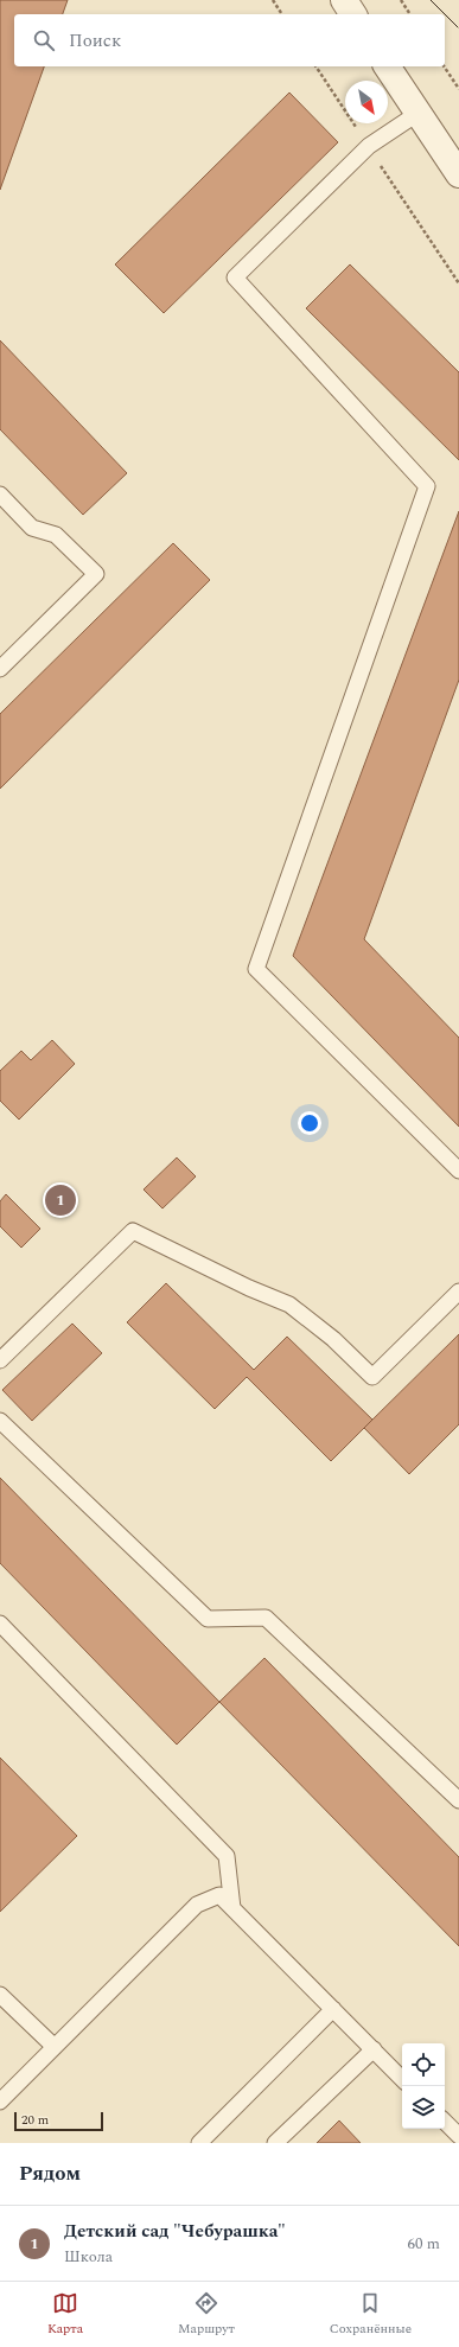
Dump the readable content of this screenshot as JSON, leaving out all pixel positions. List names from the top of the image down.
{
  "scale_bar": "20 m",
  "north": "bottom right",
  "page": {
    "search": "Поиск",
    "pins": "1",
    "scale": "20 m",
    "heading": "Рядом",
    "list": [
      {
        "mark": "1",
        "name": "Детский сад \"Чебурашка\"",
        "note": "Школа",
        "value": "60 m"
      }
    ],
    "nav": ["Карта", "Маршрут", "Сохранённые"]
  }
}
